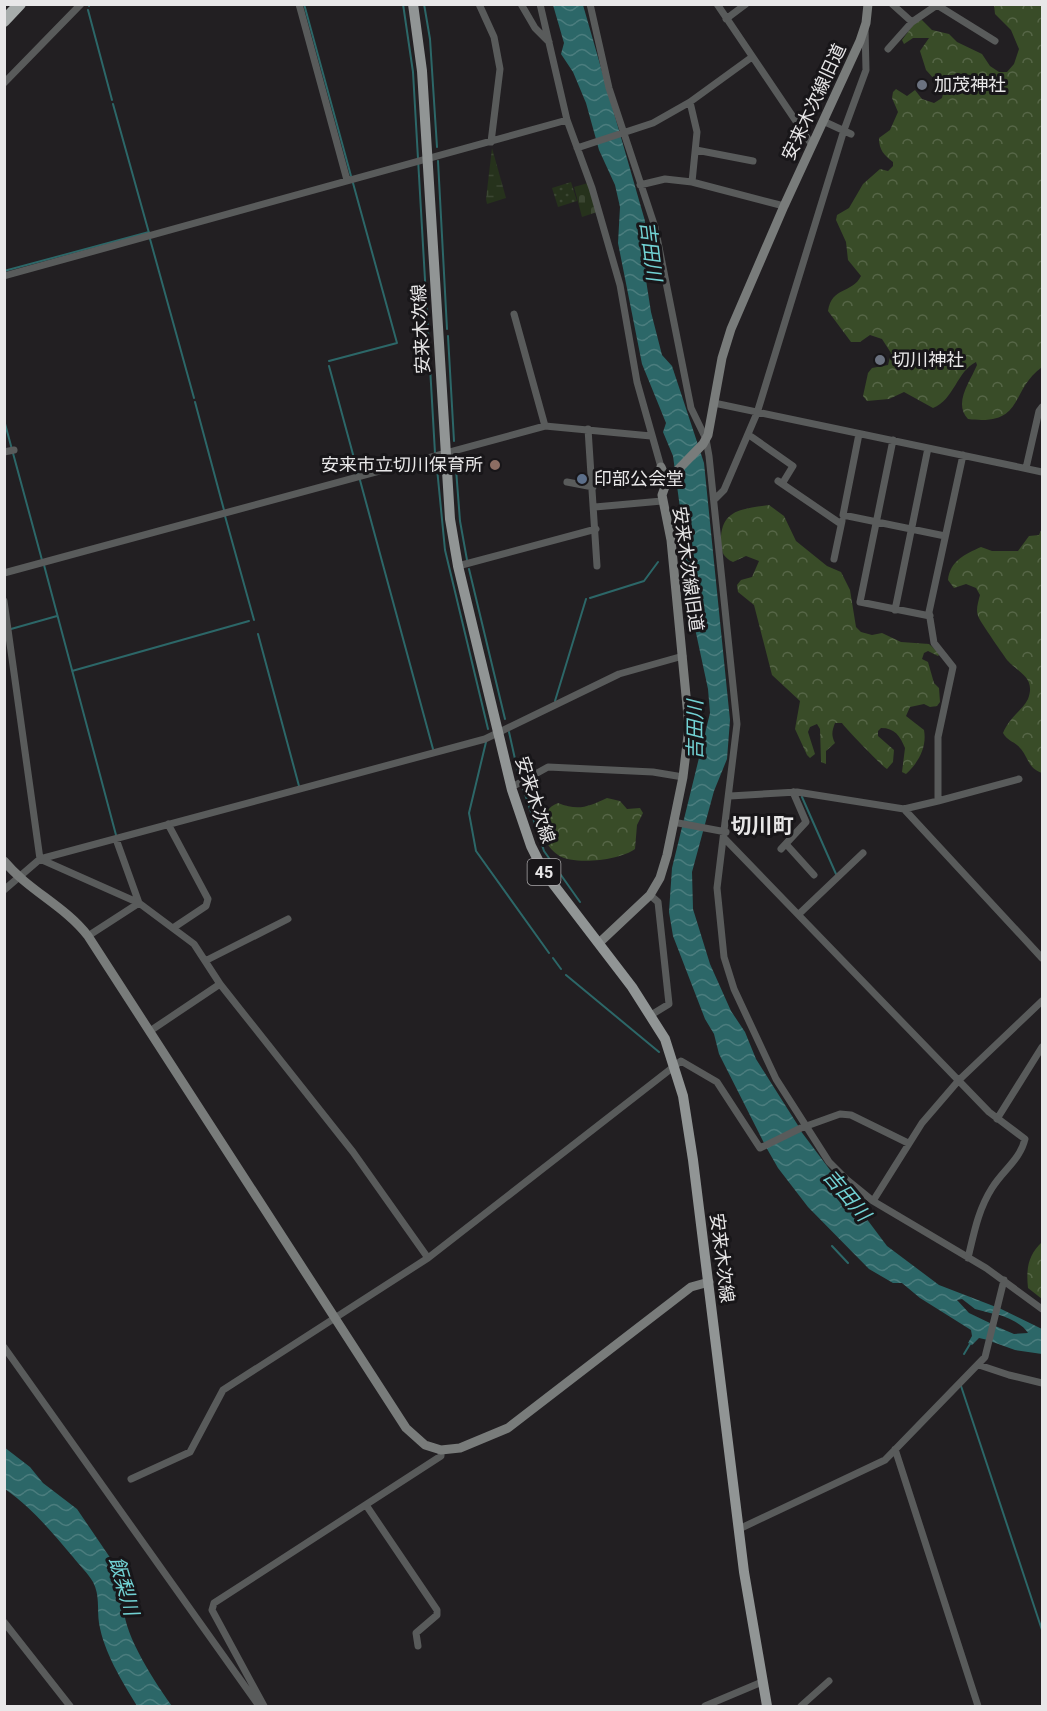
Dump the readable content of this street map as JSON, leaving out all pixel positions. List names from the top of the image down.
{
  "streets": {
    "main road": ["安来木次線", "45"],
    "street": ["安来木次線旧道"]
  },
  "crossings": [
    ["安来木次線旧道", "安来木次線"]
  ],
  "districts": ["切川町"],
  "water": ["吉田川", "飯梨川"],
  "places": [
    "加茂神社",
    "切川神社",
    "安来市立切川保育所",
    "印部公会堂"
  ]
}
